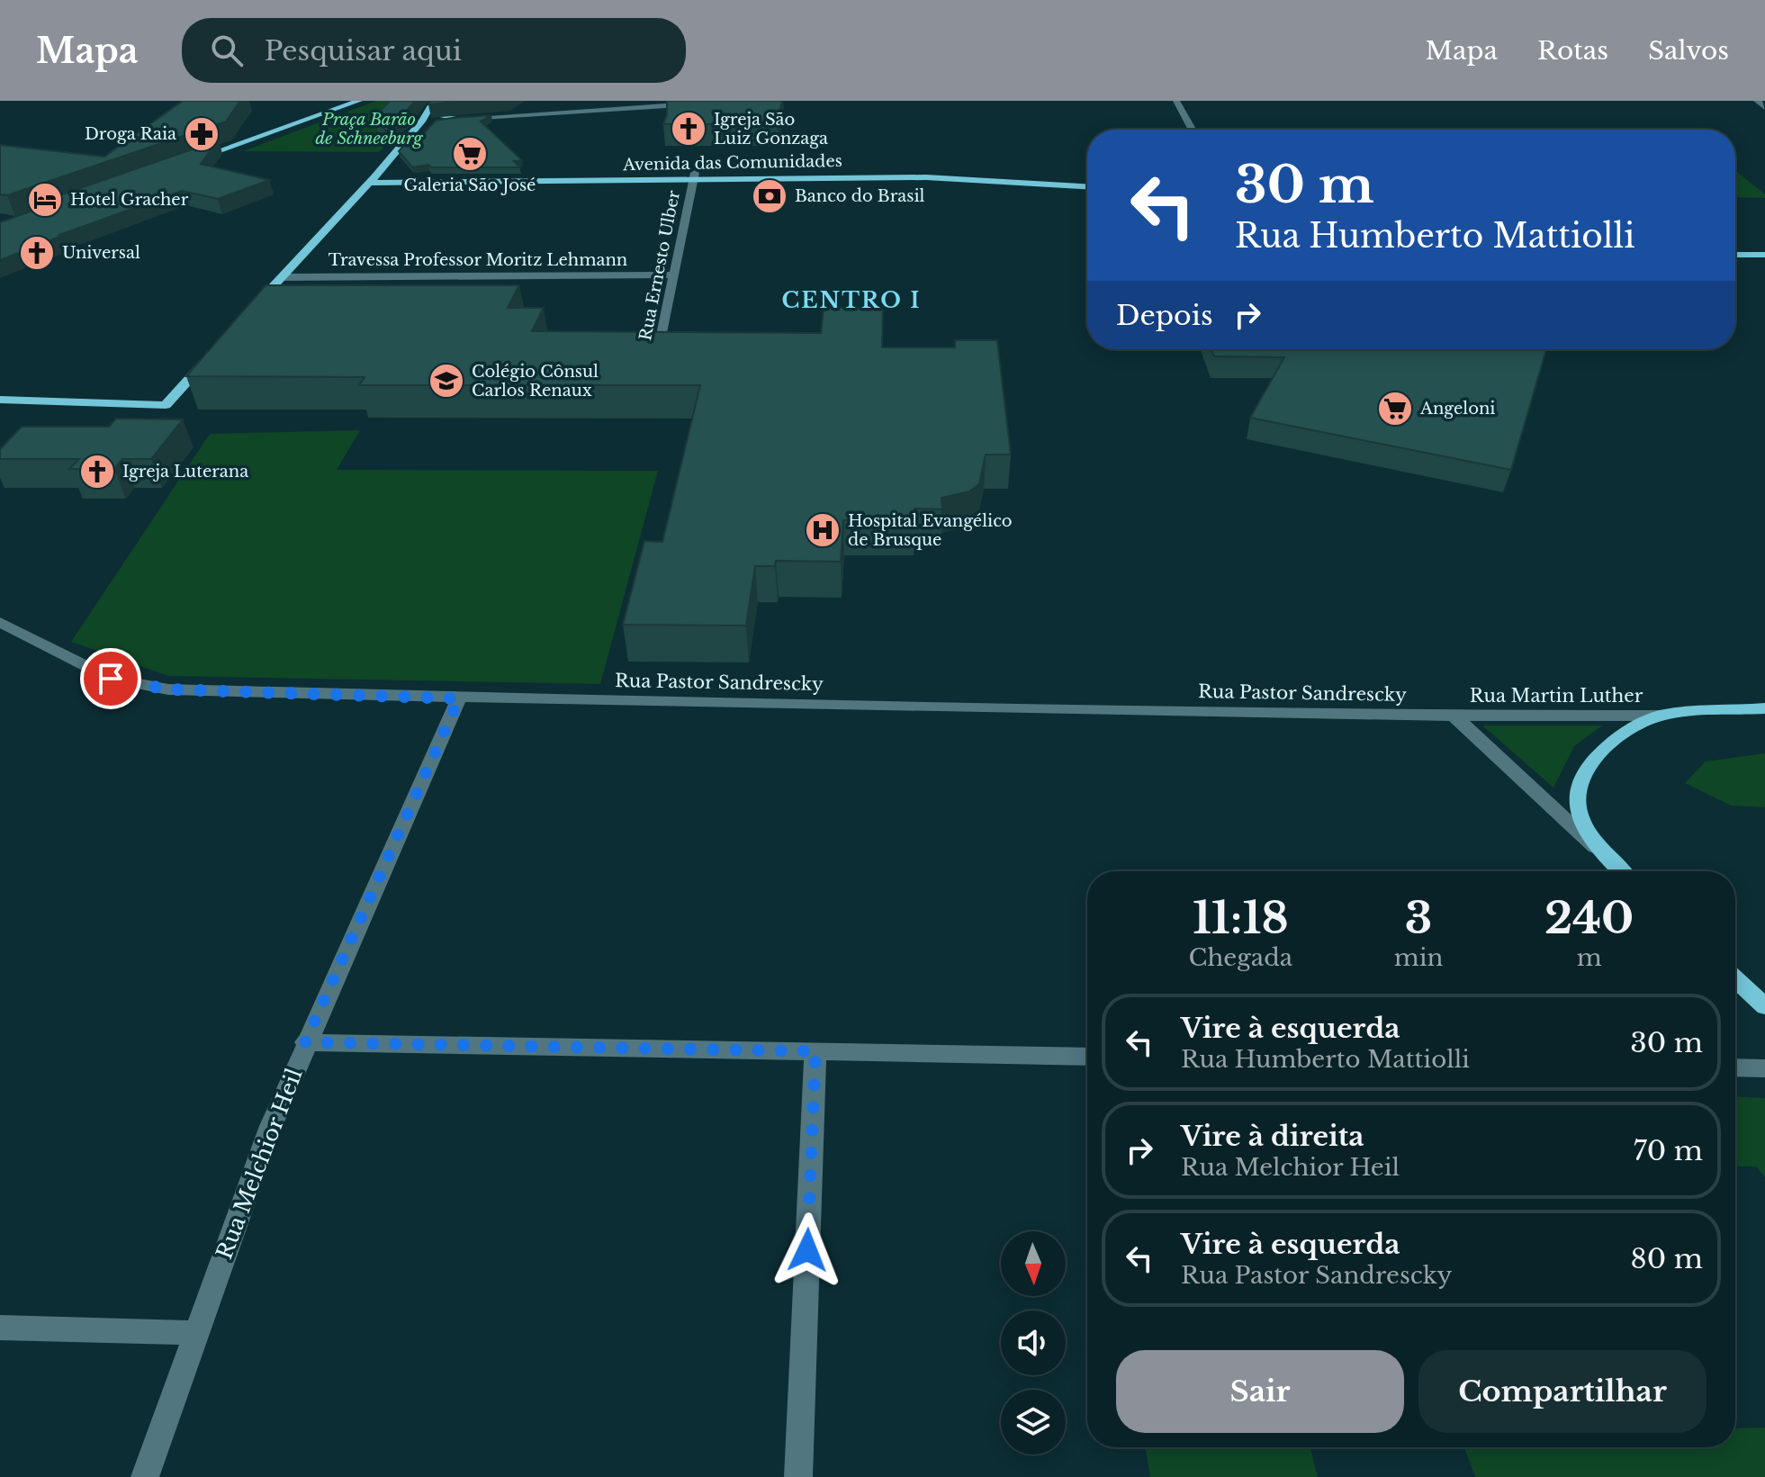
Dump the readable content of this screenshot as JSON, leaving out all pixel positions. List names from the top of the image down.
{
  "streets": {
    "main road": ["Avenida das Comunidades", "Rua Martin Luther"],
    "street": [
      "Travessa Professor Moritz Lehmann",
      "Rua Ernesto Ulber",
      "Rua Pastor Sandrescky",
      "Rua Melchior Heil"
    ]
  },
  "crossings": [
    ["Avenida das Comunidades", "Rua Ernesto Ulber"],
    ["Travessa Professor Moritz Lehmann", "Rua Ernesto Ulber"],
    ["Rua Pastor Sandrescky", "Rua Martin Luther"],
    ["Rua Pastor Sandrescky", "Rua Melchior Heil"]
  ],
  "districts": ["CENTRO I"],
  "parks": ["Praça Barão de Schneeburg"],
  "places": {
    "church": ["Igreja São Luiz Gonzaga", "Universal", "Igreja Luterana"],
    "pharmacy": ["Droga Raia"],
    "supermarket": ["Galeria São José", "Angeloni"],
    "bank": ["Banco do Brasil"],
    "hotel": ["Hotel Gracher"],
    "school or university": ["Colégio Cônsul Carlos Renaux"],
    "hospital": ["Hospital Evangélico de Brusque"]
  },
  "north": "bottom",
  "page": {
    "header": "Mapa",
    "search": "Pesquisar aqui",
    "nav": ["Mapa", "Rotas", "Salvos"],
    "turn": ["30 m", "Rua Humberto Mattiolli"],
    "then": "Depois",
    "eta": [
      "11:18",
      "Chegada",
      "3",
      "min",
      "240",
      "m"
    ],
    "list": [
      {
        "name": "Vire à esquerda",
        "note": "Rua Humberto Mattiolli",
        "value": "30 m"
      },
      {
        "name": "Vire à direita",
        "note": "Rua Melchior Heil",
        "value": "70 m"
      },
      {
        "name": "Vire à esquerda",
        "note": "Rua Pastor Sandrescky",
        "value": "80 m"
      }
    ],
    "buttons": ["Sair", "Compartilhar"]
  }
}
